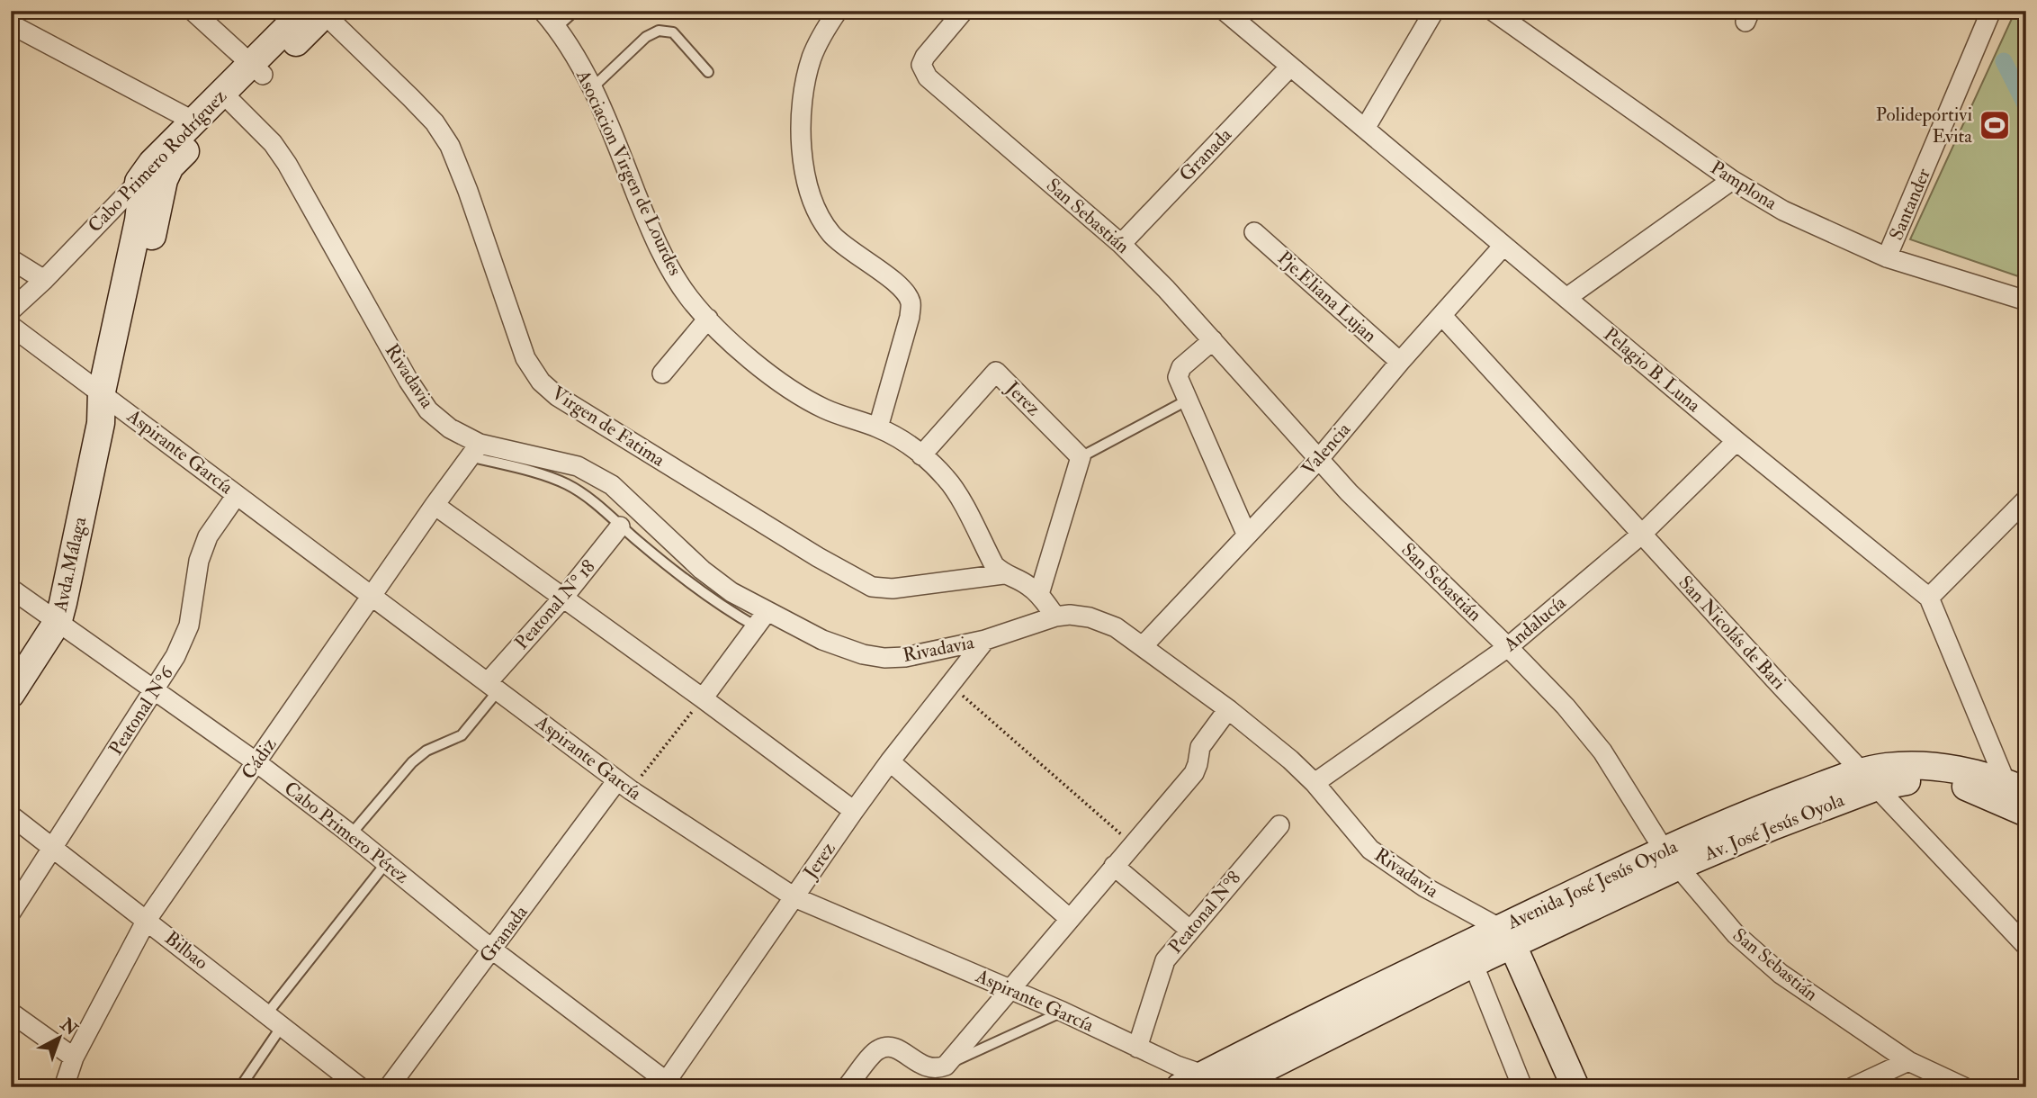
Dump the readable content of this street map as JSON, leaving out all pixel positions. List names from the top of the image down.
{
  "streets": {
    "street": [
      "Granada",
      "Cabo Primero Rodríguez",
      "Asociacion Virgen de Lourdes",
      "Pamplona",
      "Santander",
      "San Sebastián",
      "Pje.Eliana Lujan",
      "Pelagio B. Luna",
      "Rivadavia",
      "Jerez",
      "Virgen de Fatima",
      "Valencia",
      "Aspirante García",
      "Avda.Málaga",
      "Peatonal N° 18",
      "Andalucía",
      "San Nicolás de Bari",
      "Peatonal N°6",
      "Cádiz",
      "Av. José Jesús Oyola",
      "Cabo Primero Pérez",
      "Avenida José Jesús Oyola",
      "Peatonal N°8",
      "Bilbao"
    ]
  },
  "crossings": [
    ["Granada", "San Sebastián"],
    ["Granada", "Pelagio B. Luna"],
    ["Granada", "Aspirante García"],
    ["Granada", "Cabo Primero Pérez"],
    ["Cabo Primero Rodríguez", "Rivadavia"],
    ["Cabo Primero Rodríguez", "Virgen de Fatima"],
    ["Cabo Primero Rodríguez", "Avda.Málaga"],
    ["Asociacion Virgen de Lourdes", "Rivadavia"],
    ["Asociacion Virgen de Lourdes", "Jerez"],
    ["Asociacion Virgen de Lourdes", "Virgen de Fatima"],
    ["Pamplona", "Santander"],
    ["San Sebastián", "Valencia"],
    ["San Sebastián", "Andalucía"],
    ["San Sebastián", "Av. José Jesús Oyola"],
    ["Pje.Eliana Lujan", "Valencia"],
    ["Pelagio B. Luna", "Valencia"],
    ["Pelagio B. Luna", "Andalucía"],
    ["Rivadavia", "Jerez"],
    ["Rivadavia", "Valencia"],
    ["Rivadavia", "Andalucía"],
    ["Rivadavia", "Cádiz"],
    ["Rivadavia", "Av. José Jesús Oyola"],
    ["Rivadavia", "Avenida José Jesús Oyola"],
    ["Jerez", "Aspirante García"],
    ["Jerez", "Cabo Primero Pérez"],
    ["Valencia", "San Nicolás de Bari"],
    ["Aspirante García", "Avda.Málaga"],
    ["Aspirante García", "Peatonal N° 18"],
    ["Aspirante García", "Peatonal N°6"],
    ["Aspirante García", "Cádiz"],
    ["Aspirante García", "Av. José Jesús Oyola"],
    ["Aspirante García", "Avenida José Jesús Oyola"],
    ["Aspirante García", "Peatonal N°8"],
    ["Avda.Málaga", "Cabo Primero Pérez"],
    ["Peatonal N° 18", "Cabo Primero Pérez"],
    ["Andalucía", "San Nicolás de Bari"],
    ["San Nicolás de Bari", "Av. José Jesús Oyola"],
    ["Peatonal N°6", "Cabo Primero Pérez"],
    ["Peatonal N°6", "Bilbao"],
    ["Cádiz", "Cabo Primero Pérez"],
    ["Cádiz", "Bilbao"],
    ["Av. José Jesús Oyola", "Avenida José Jesús Oyola"]
  ],
  "places": {
    "sports": ["Polideportivi Evita"]
  },
  "north": "top right"
}
